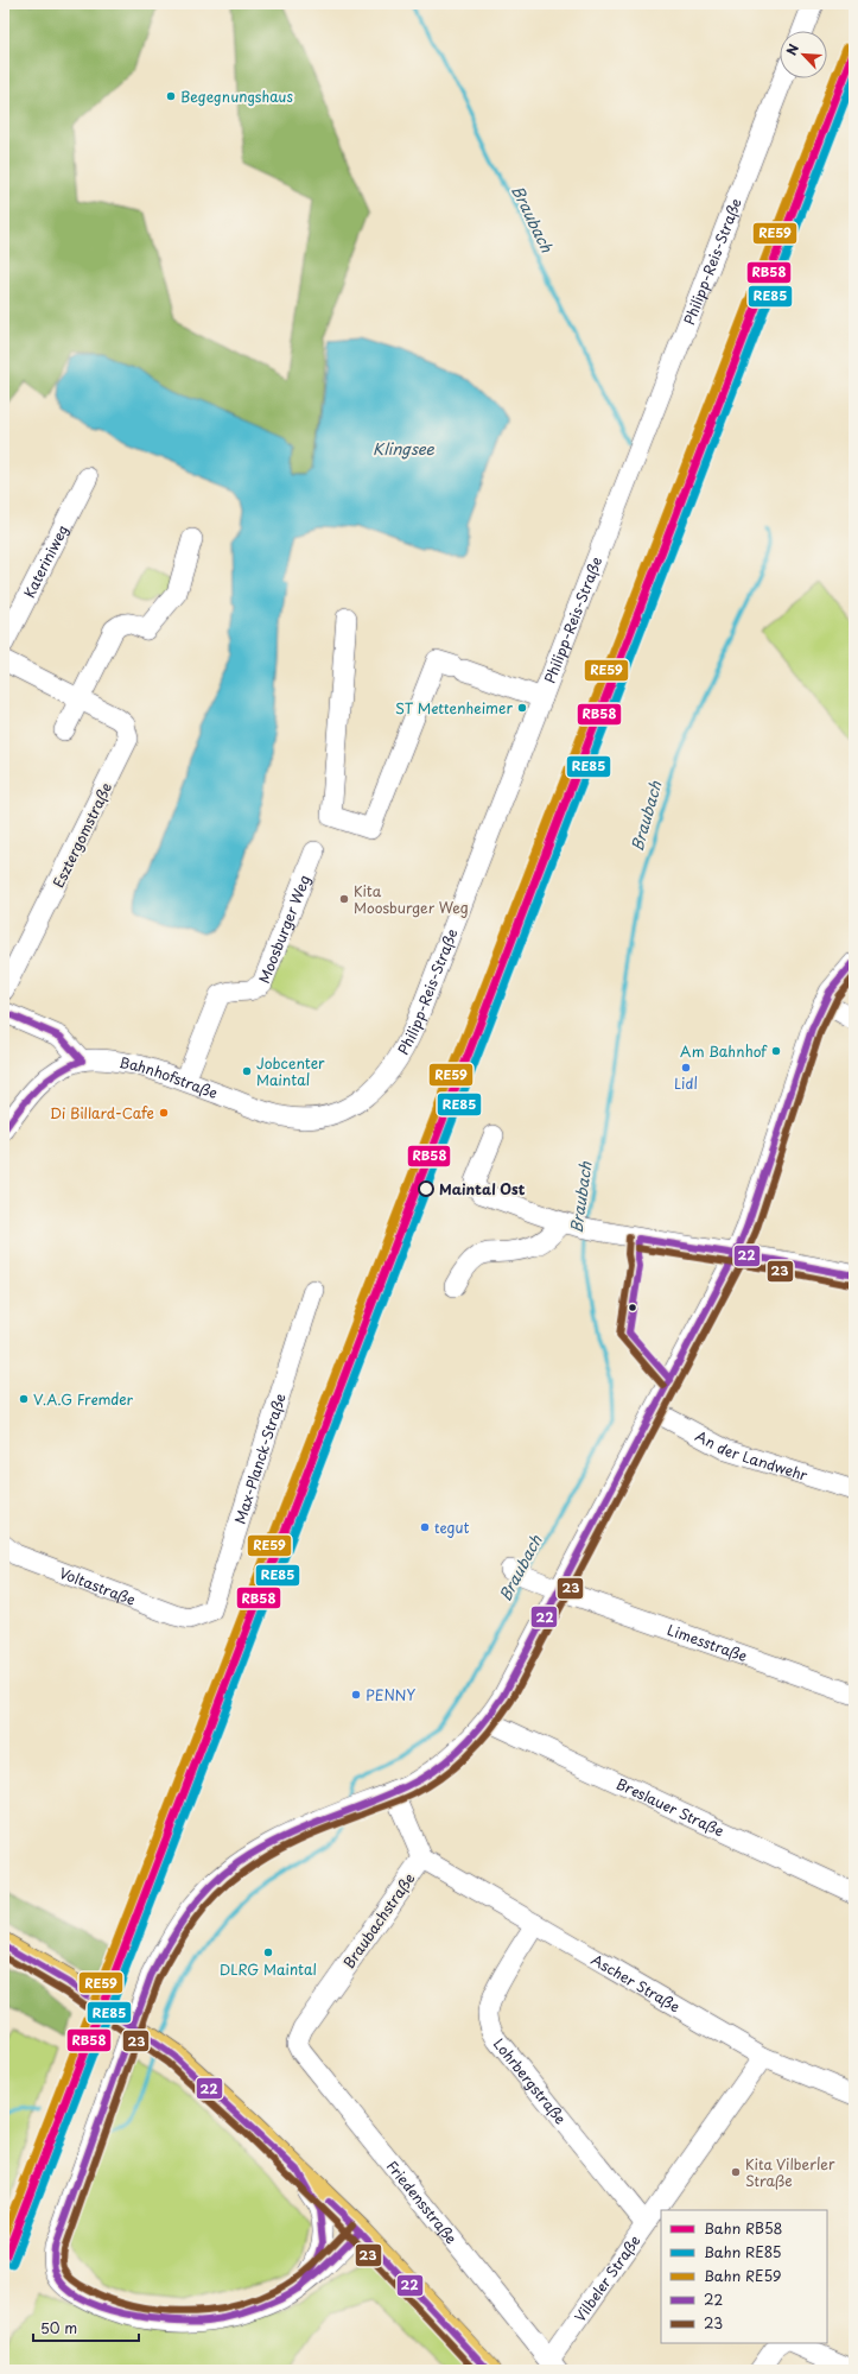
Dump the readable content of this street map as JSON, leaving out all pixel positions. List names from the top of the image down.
{
  "streets": {
    "street": [
      "Philipp-Reis-Straße",
      "Kateriniweg",
      "Esztergomstraße",
      "Moosburger Weg",
      "Bahnhofstraße",
      "An der Landwehr",
      "Max-Planck-Straße",
      "Voltastraße",
      "Limesstraße",
      "Breslauer Straße",
      "Braubachstraße",
      "Ascher Straße",
      "Lohrbergstraße",
      "Friedensstraße",
      "Vilbeler Straße"
    ]
  },
  "crossings": [
    ["Philipp-Reis-Straße", "Bahnhofstraße"],
    ["Moosburger Weg", "Bahnhofstraße"],
    ["Max-Planck-Straße", "Voltastraße"],
    ["Braubachstraße", "Ascher Straße"],
    ["Braubachstraße", "Friedensstraße"],
    ["Ascher Straße", "Lohrbergstraße"],
    ["Ascher Straße", "Vilbeler Straße"],
    ["Lohrbergstraße", "Vilbeler Straße"],
    ["Friedensstraße", "Vilbeler Straße"]
  ],
  "water": ["Braubach", "Klingsee"],
  "places": [
    "Begegnungshaus",
    "ST Mettenheimer",
    "Kita Moosburger Weg",
    "Am Bahnhof",
    "Lidl",
    "Jobcenter Maintal",
    "Di Billard-Cafe",
    "Maintal Ost",
    "V.A.G Fremder",
    "tegut",
    "PENNY",
    "DLRG Maintal",
    "Kita Vilberler Straße"
  ],
  "lines": [
    "rail line RE59",
    "rail line RB58",
    "rail line RE85",
    "transit line 22",
    "transit line 23"
  ],
  "legend": [
    "Bahn RB58",
    "Bahn RE85",
    "Bahn RE59",
    "22",
    "23"
  ],
  "scale_bar": "50 m",
  "north": "top left"
}
